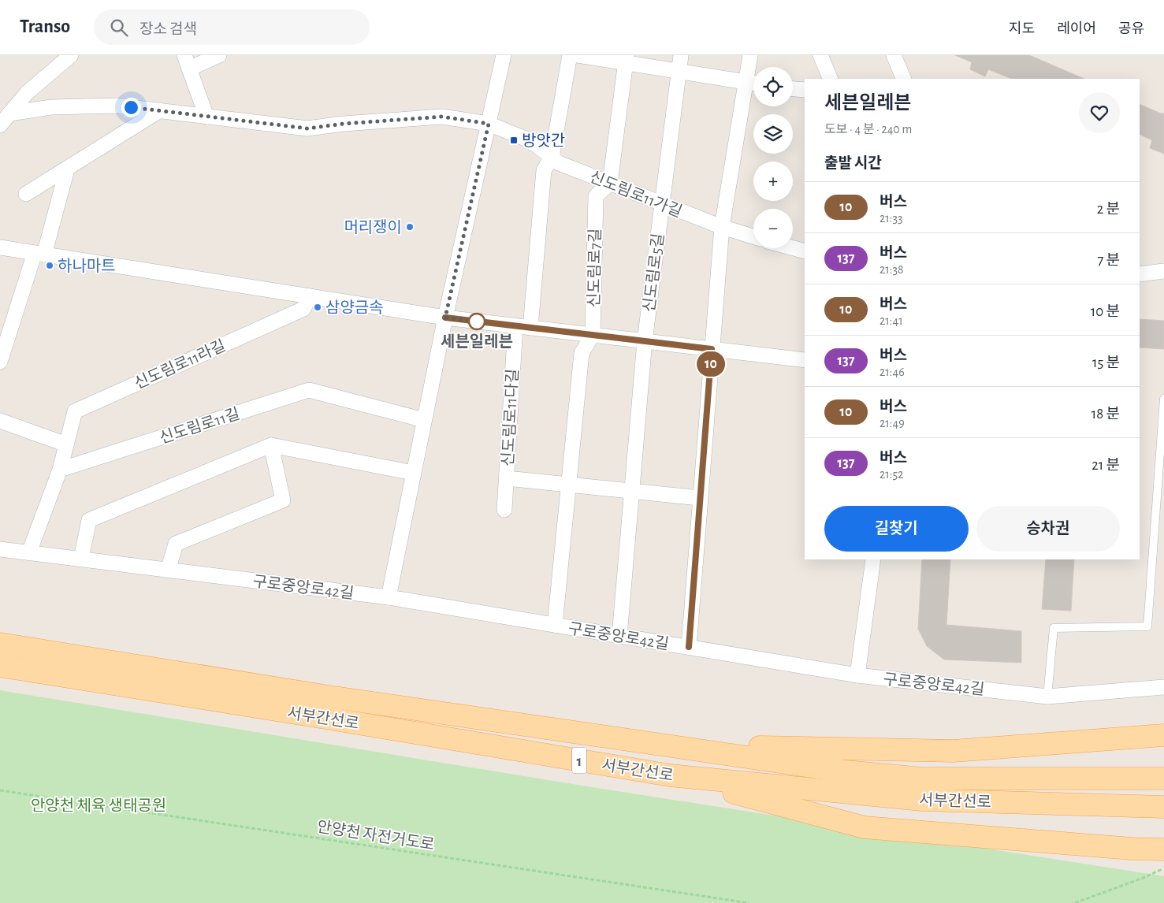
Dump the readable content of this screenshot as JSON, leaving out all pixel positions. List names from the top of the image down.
{
  "streets": {
    "main road": ["서부간선로", "1"],
    "street": [
      "신도림로11가길",
      "신도림로7길",
      "신도림로5길",
      "신도림로11라길",
      "신도림로11다길",
      "신도림로11길",
      "구로중앙로42길"
    ],
    "path": ["안양천 자전거도로"]
  },
  "crossings": [
    ["신도림로11가길", "신도림로7길"],
    ["신도림로11가길", "신도림로5길"],
    ["신도림로5길", "구로중앙로42길"],
    ["신도림로11라길", "신도림로11길"]
  ],
  "parks": ["안양천 체육 생태공원"],
  "places": {
    "transit": ["방앗간"],
    "other": [
      "머리쟁이",
      "하나마트",
      "삼양금속",
      "세븐일레븐"
    ]
  },
  "lines": ["bus line 10"],
  "page": {
    "header": "Transo",
    "search": "장소 검색",
    "nav": ["지도", "레이어", "공유"],
    "on_map": "10",
    "map_buttons": ["+", "−"],
    "heading": [
      ["세븐일레븐", "도보 · 4 분 · 240 m"],
      "출발 시간"
    ],
    "list": [
      {
        "mark": "10",
        "name": "버스",
        "note": "21:33",
        "value": "2 분"
      },
      {
        "mark": "137",
        "name": "버스",
        "note": "21:38",
        "value": "7 분"
      },
      {
        "mark": "10",
        "name": "버스",
        "note": "21:41",
        "value": "10 분"
      },
      {
        "mark": "137",
        "name": "버스",
        "note": "21:46",
        "value": "15 분"
      },
      {
        "mark": "10",
        "name": "버스",
        "note": "21:49",
        "value": "18 분"
      },
      {
        "mark": "137",
        "name": "버스",
        "note": "21:52",
        "value": "21 분"
      }
    ],
    "buttons": ["길찾기", "승차권"]
  }
}
